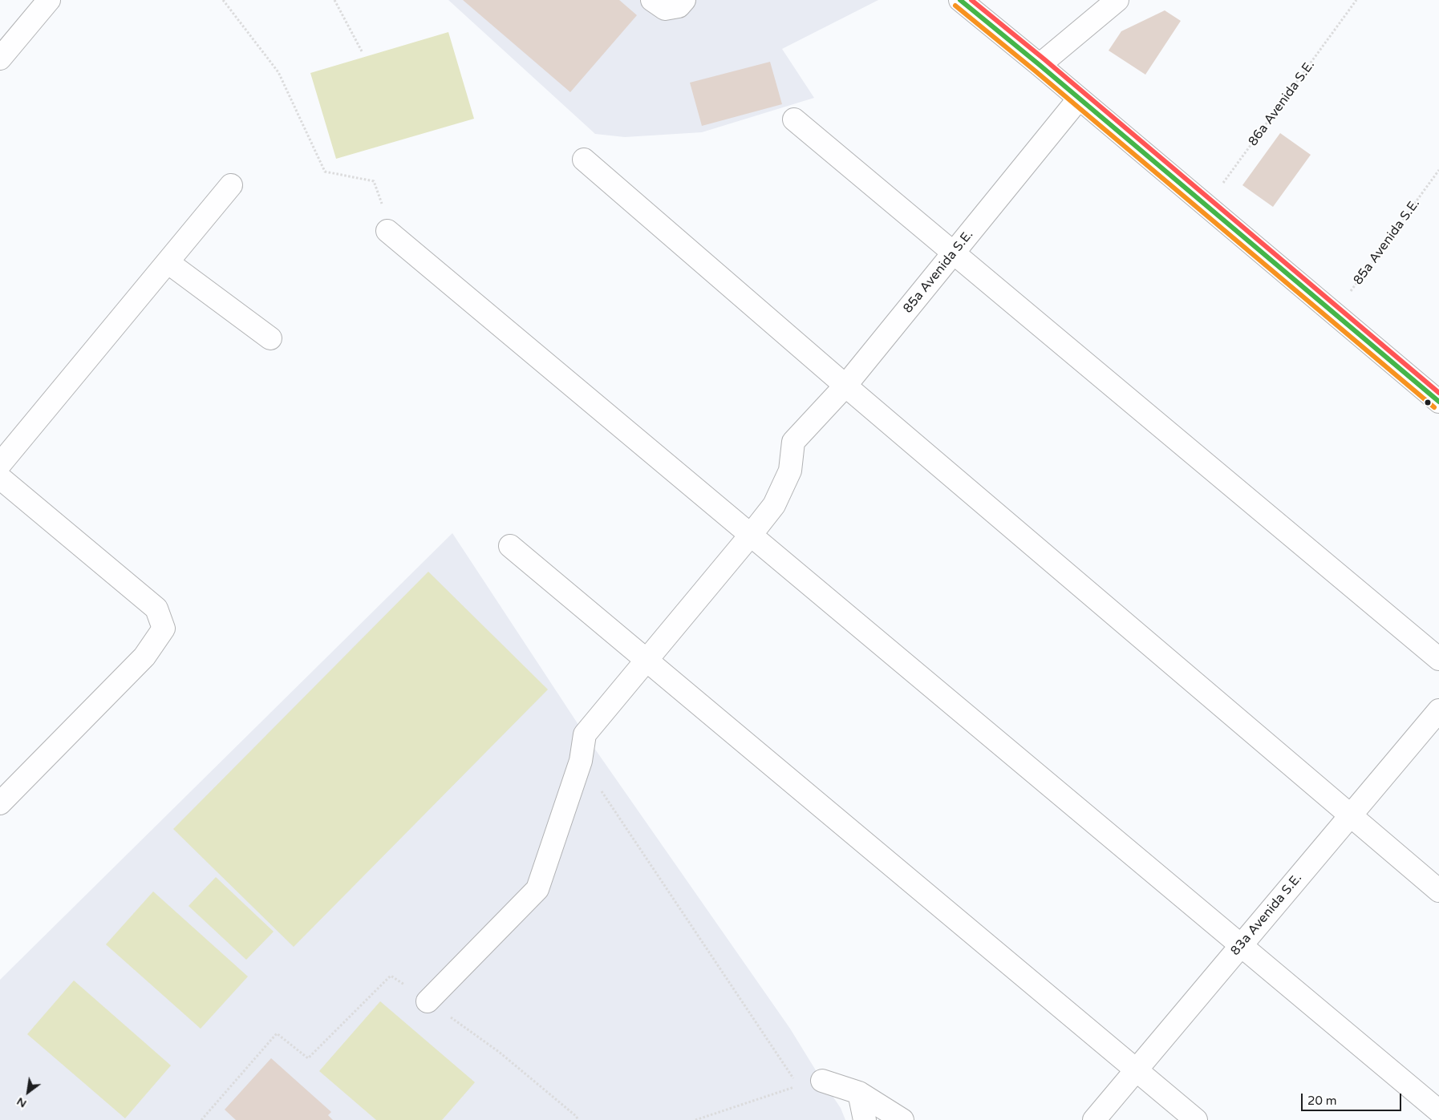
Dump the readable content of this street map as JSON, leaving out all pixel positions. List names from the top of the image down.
{
  "streets": {
    "street": ["85a Avenida S.E.", "83a Avenida S.E."],
    "path": ["86a Avenida S.E."]
  },
  "scale_bar": "20 m",
  "north": "bottom left"
}
